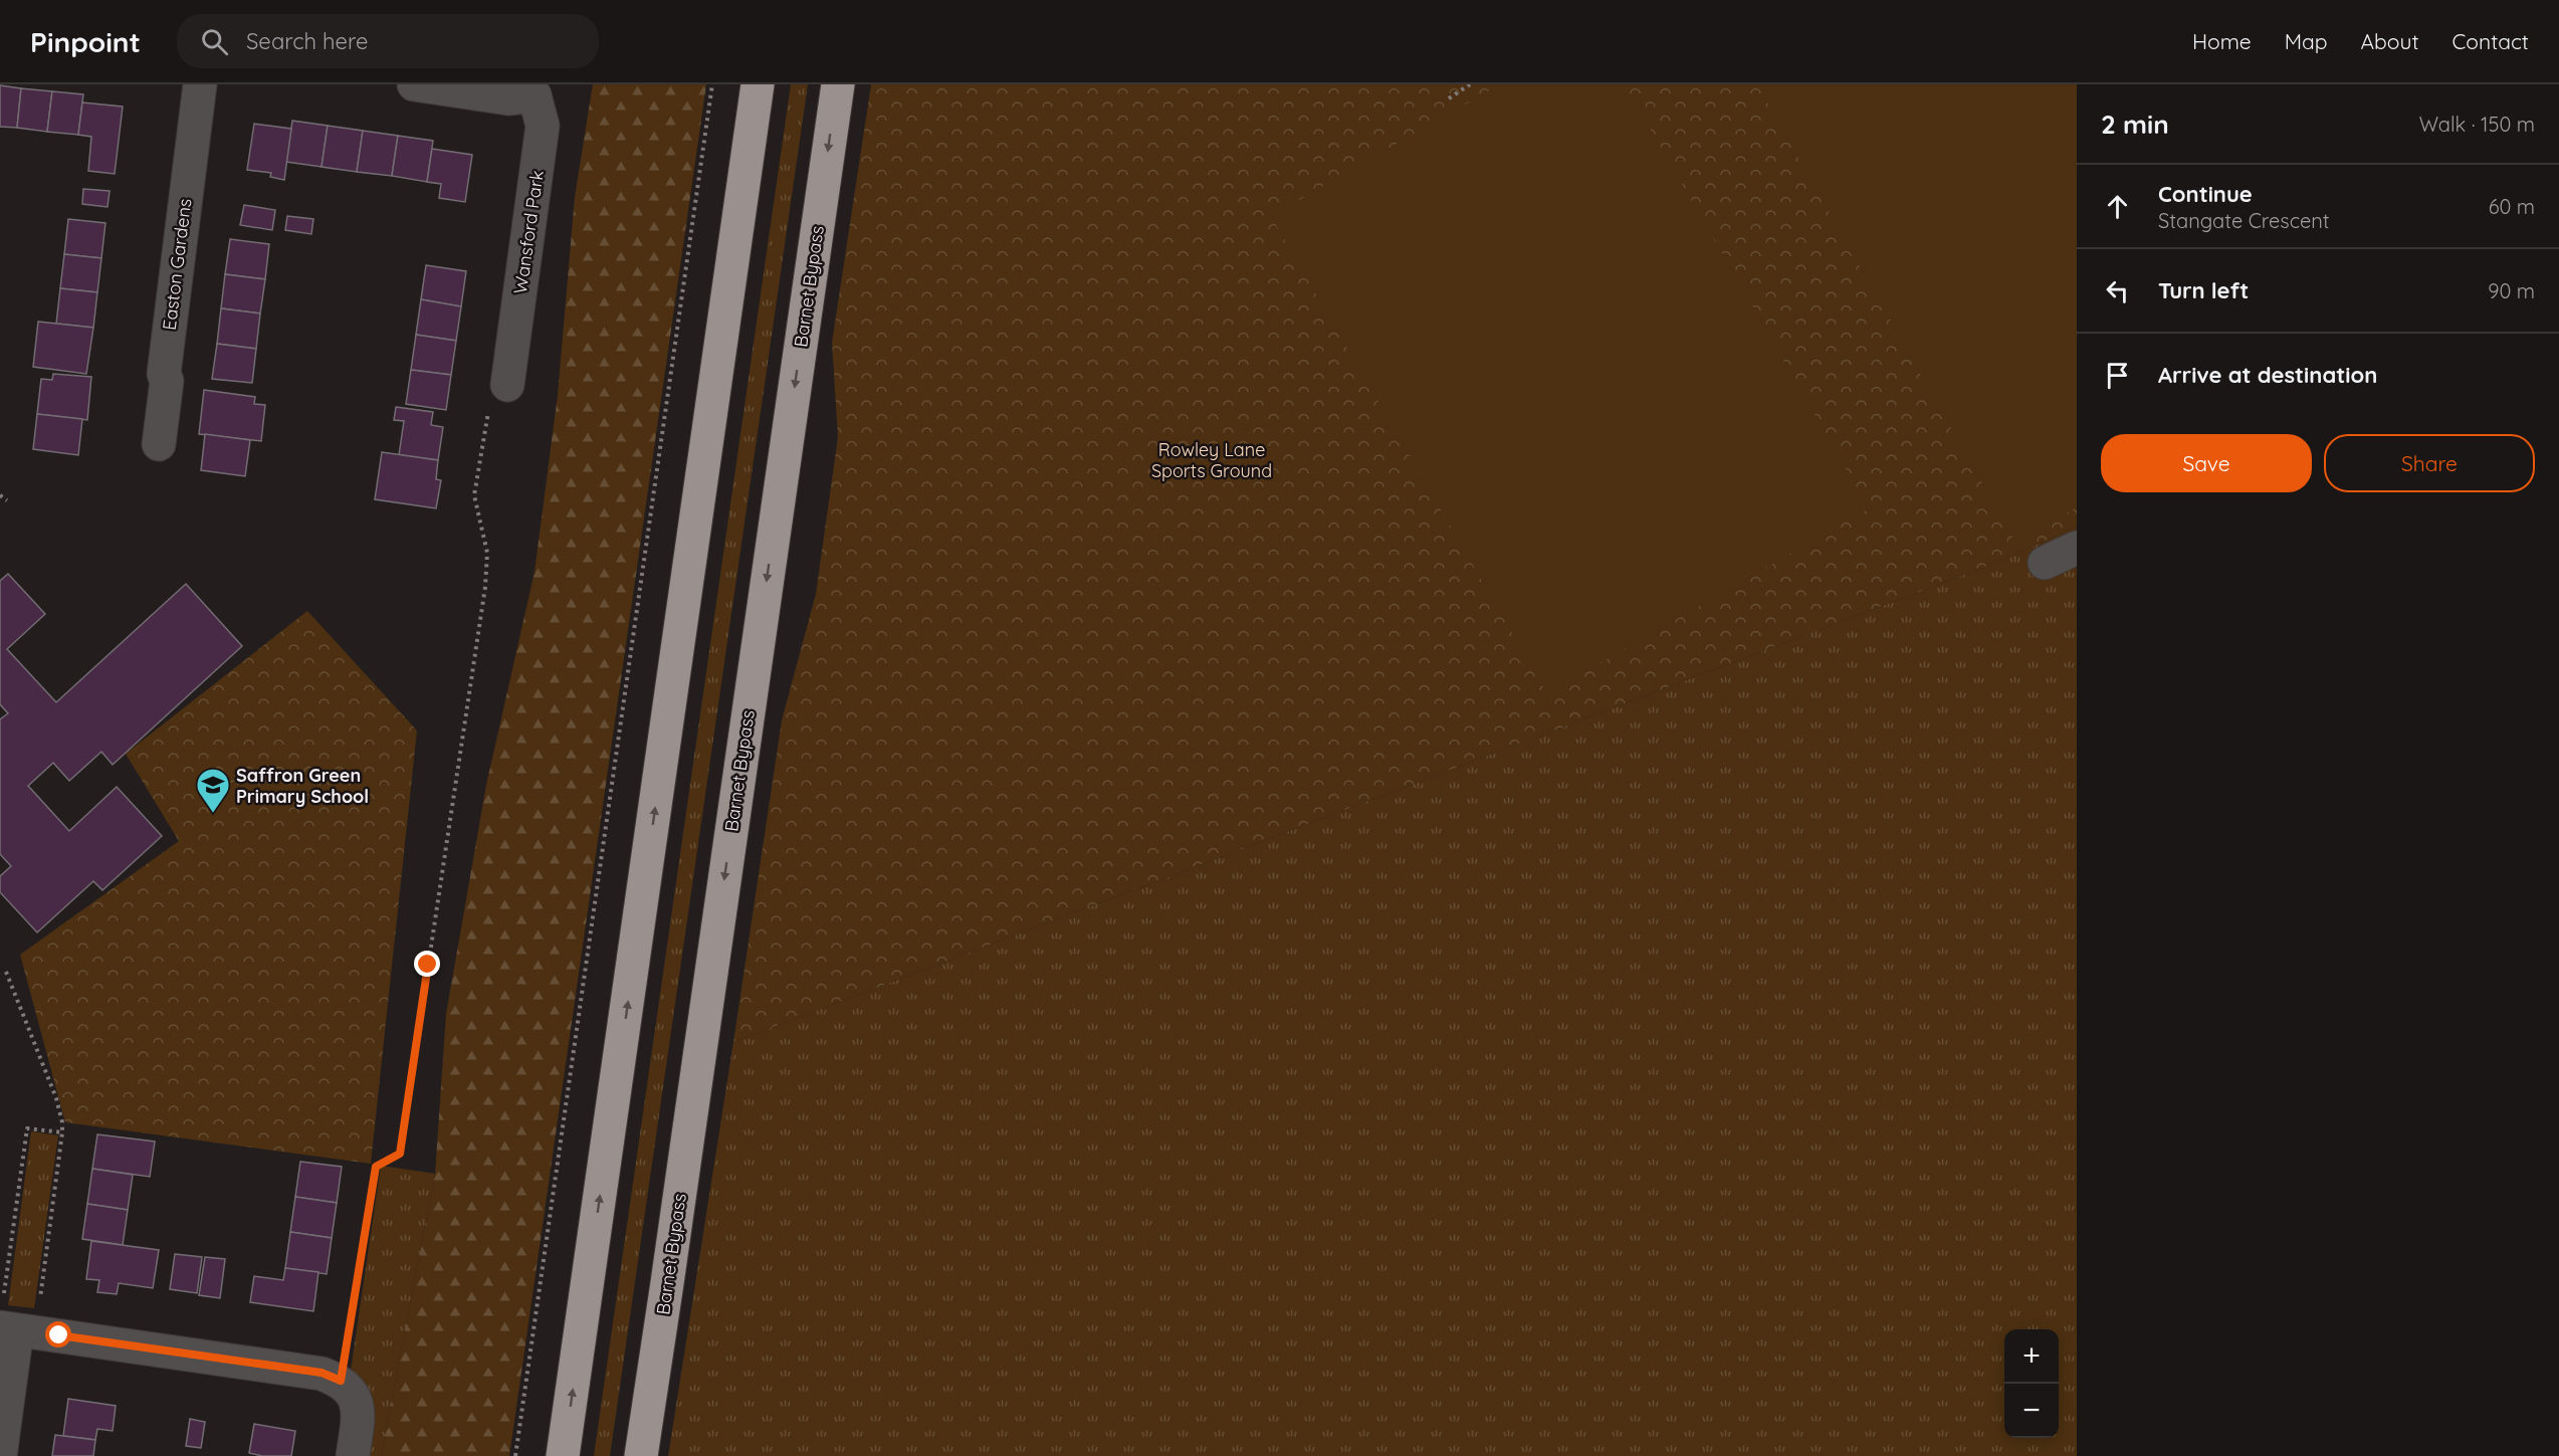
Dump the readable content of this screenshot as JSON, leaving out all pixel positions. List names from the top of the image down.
{
  "streets": {
    "highway": ["Barnet Bypass"],
    "street": ["Wansford Park", "Easton Gardens"]
  },
  "parks": ["Rowley Lane Sports Ground"],
  "places": {
    "school or university": ["Saffron Green Primary School"]
  },
  "page": {
    "header": "Pinpoint",
    "search": "Search here",
    "nav": [
      "Home",
      "Map",
      "About",
      "Contact"
    ],
    "heading": ["2 min", "Walk · 150 m"],
    "list": [
      ["Continue", "Stangate Crescent", "60 m"],
      ["Turn left", "90 m"],
      "Arrive at destination"
    ],
    "buttons": ["Save", "Share"],
    "map_buttons": ["+", "−"]
  }
}
